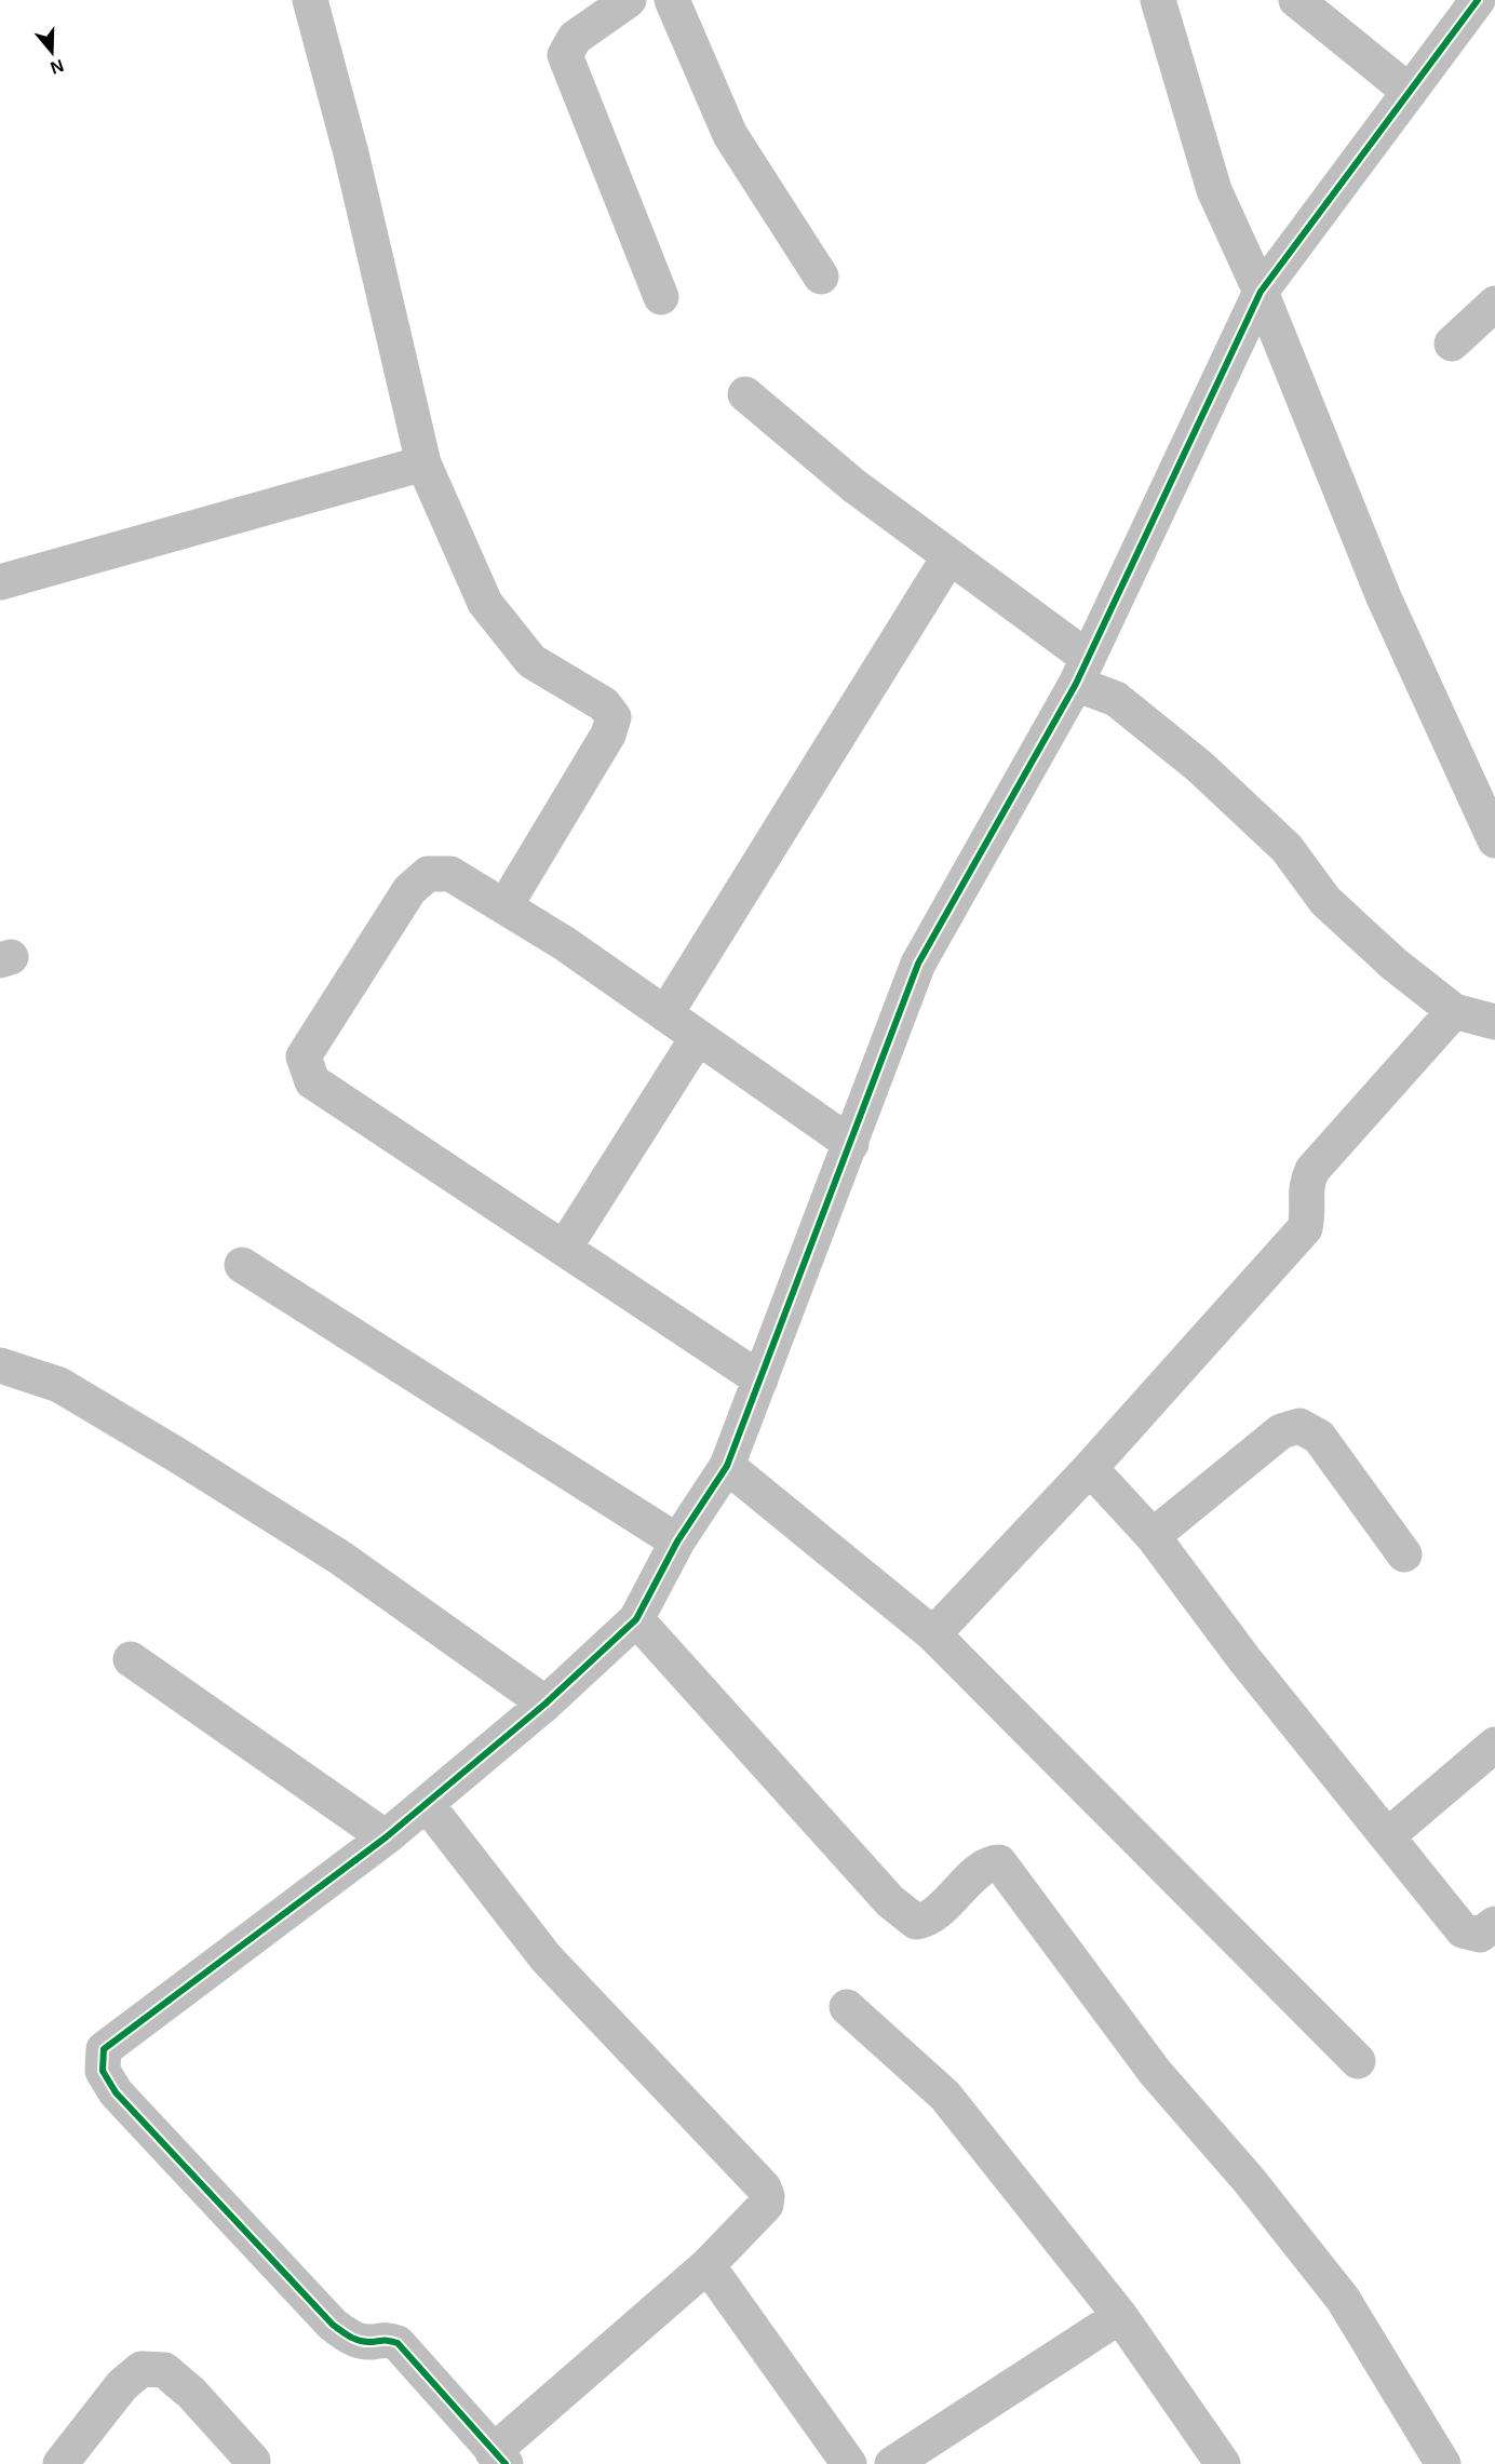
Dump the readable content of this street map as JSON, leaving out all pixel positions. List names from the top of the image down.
{
  "north": "bottom"
}
